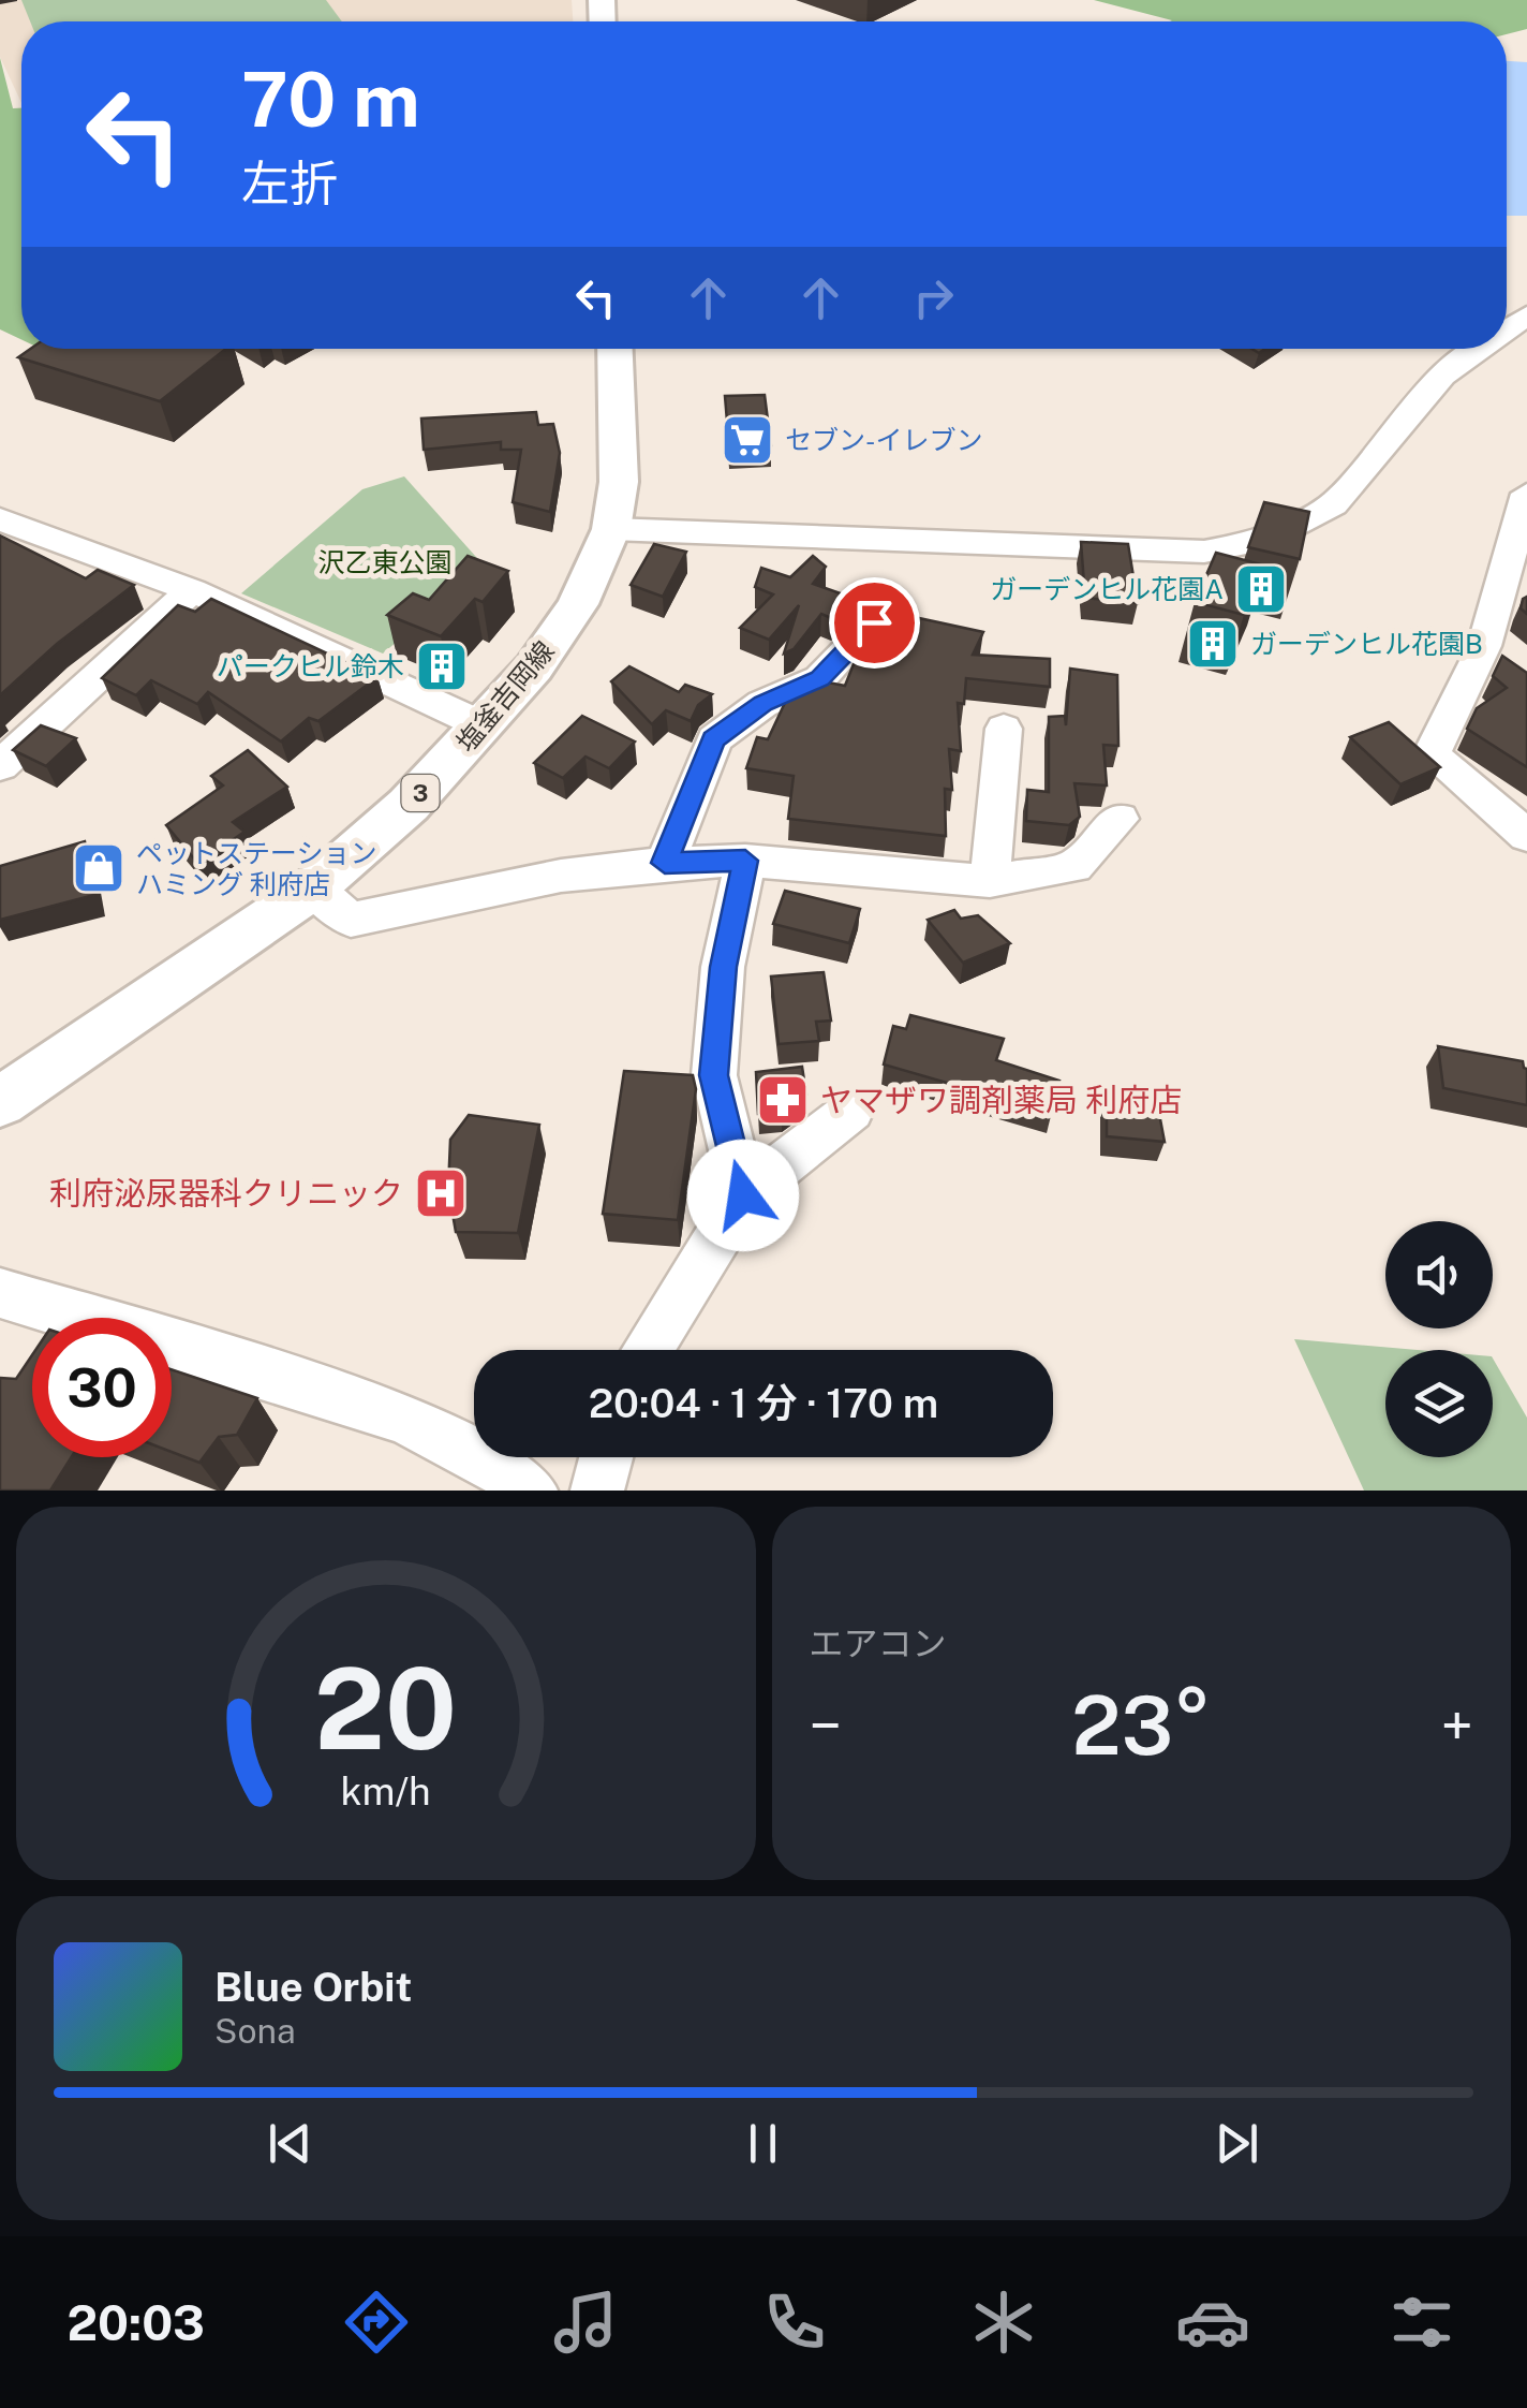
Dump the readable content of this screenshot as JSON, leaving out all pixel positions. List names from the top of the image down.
{
  "streets": {
    "main road": ["塩釜吉岡線", "3"]
  },
  "parks": ["沢乙東公園"],
  "places": {
    "supermarket": ["セブン-イレブン"],
    "building": ["ガーデンヒル花園A", "ガーデンヒル花園B", "パークヒル鈴木"],
    "shop": ["ペットステーション ハミング 利府店"],
    "pharmacy": ["ヤマザワ調剤薬局 利府店"],
    "hospital": ["利府泌尿器科クリニック"]
  },
  "page": {
    "turn": ["70 m", "左折"],
    "limit": "30",
    "trip": "20:04 · 1 分 · 170 m",
    "tile": "エアコン",
    "heat": ["−", "23°", "+"],
    "song": ["Blue Orbit", "Sona"],
    "tabs": "20:03",
    "gauge": ["20", "km/h"]
  }
}
